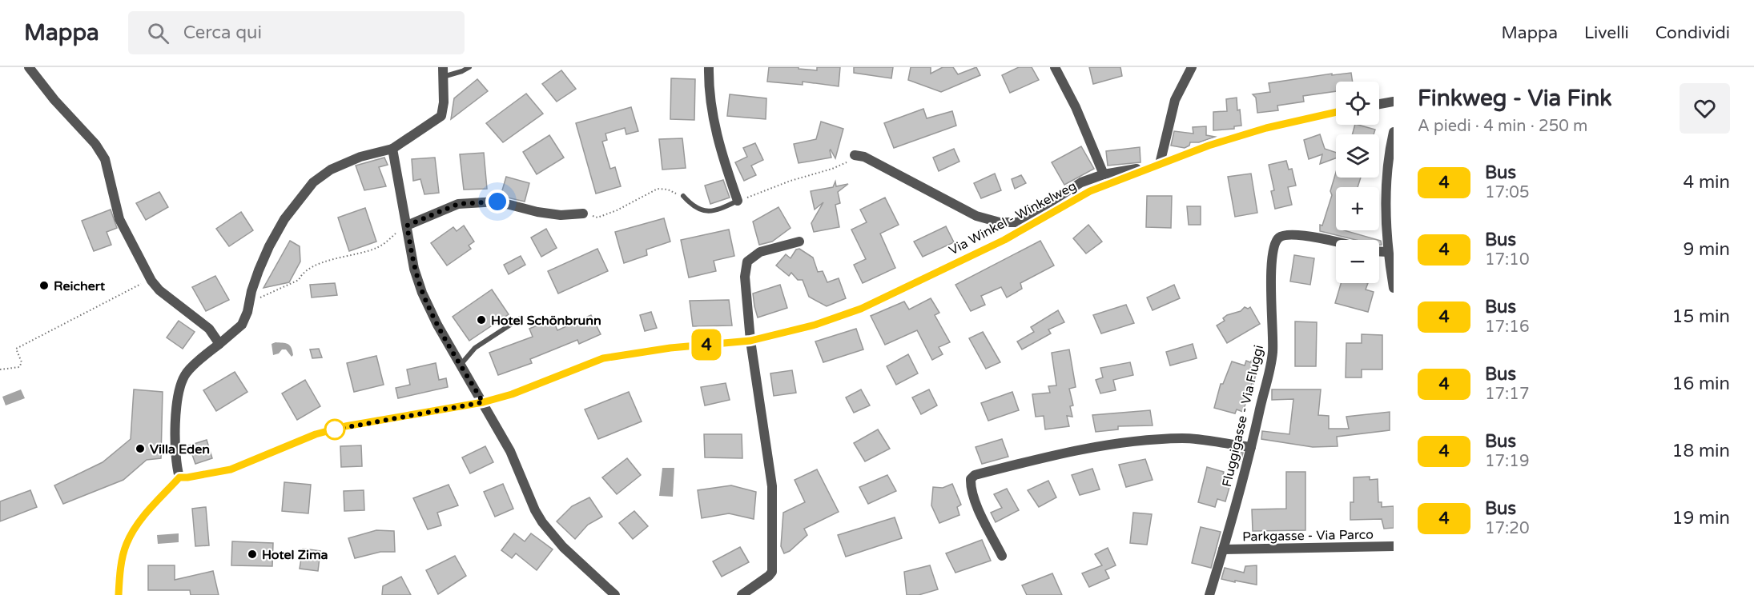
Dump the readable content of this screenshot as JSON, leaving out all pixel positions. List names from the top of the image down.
{
  "streets": {
    "street": ["Via Winkel - Winkelweg", "Fluggigasse - Via Fluggi", "Parkgasse - Via Parco"]
  },
  "crossings": [
    ["Fluggigasse - Via Fluggi", "Parkgasse - Via Parco"]
  ],
  "places": [
    "Reichert",
    "Hotel Schönbrunn",
    "Villa Eden",
    "Hotel Zima"
  ],
  "lines": ["bus line 4"],
  "page": {
    "header": "Mappa",
    "search": "Cerca qui",
    "nav": ["Mappa", "Livelli", "Condividi"],
    "on_map": "4",
    "heading": ["Finkweg - Via Fink", "A piedi · 4 min · 250 m"],
    "map_buttons": ["+", "−"],
    "list": [
      {
        "mark": "4",
        "name": "Bus",
        "note": "17:05",
        "value": "4 min"
      },
      {
        "mark": "4",
        "name": "Bus",
        "note": "17:10",
        "value": "9 min"
      },
      {
        "mark": "4",
        "name": "Bus",
        "note": "17:16",
        "value": "15 min"
      },
      {
        "mark": "4",
        "name": "Bus",
        "note": "17:17",
        "value": "16 min"
      },
      {
        "mark": "4",
        "name": "Bus",
        "note": "17:19",
        "value": "18 min"
      },
      {
        "mark": "4",
        "name": "Bus",
        "note": "17:20",
        "value": "19 min"
      }
    ]
  }
}
